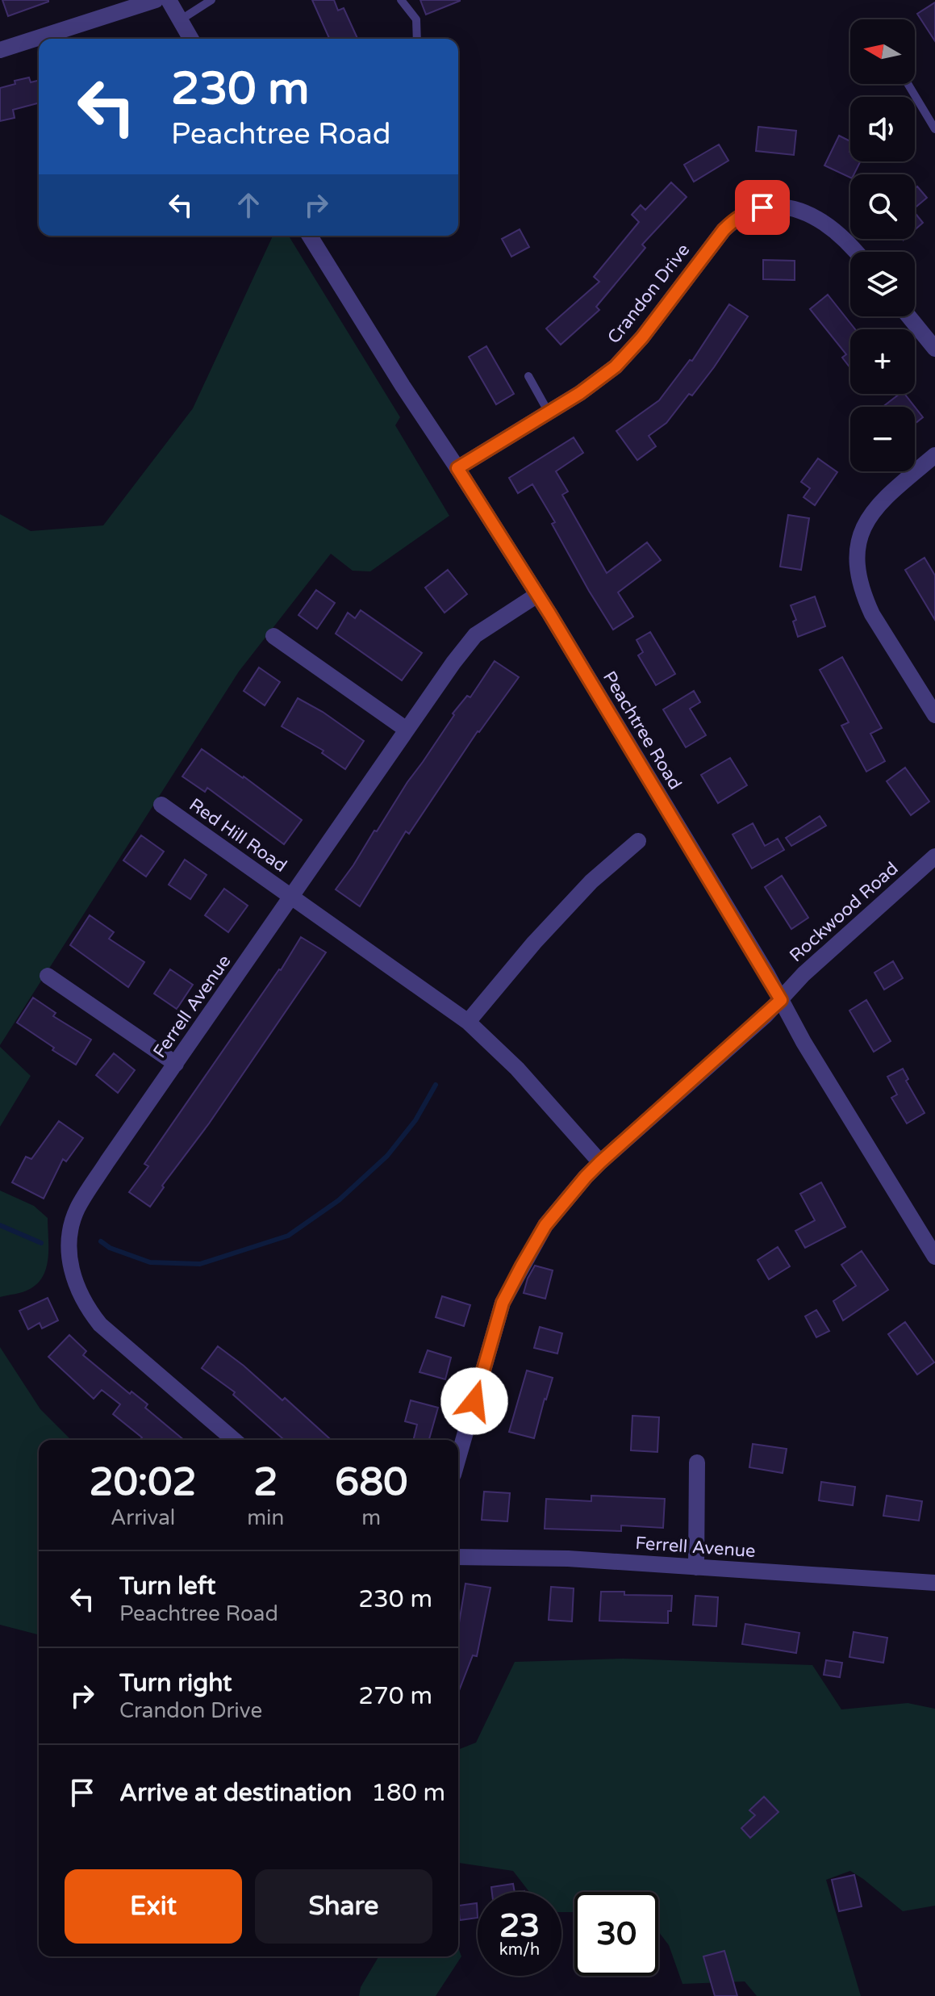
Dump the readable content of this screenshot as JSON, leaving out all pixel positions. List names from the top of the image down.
{
  "streets": {
    "street": [
      "Crandon Drive",
      "Peachtree Road",
      "Red Hill Road",
      "Rockwood Road",
      "Ferrell Avenue"
    ]
  },
  "crossings": [
    ["Crandon Drive", "Peachtree Road"],
    ["Peachtree Road", "Rockwood Road"],
    ["Peachtree Road", "Ferrell Avenue"],
    ["Red Hill Road", "Rockwood Road"],
    ["Red Hill Road", "Ferrell Avenue"]
  ],
  "north": "left",
  "page": {
    "map_buttons": ["+", "−"],
    "turn": ["230 m", "Peachtree Road"],
    "eta": [
      "20:02",
      "Arrival",
      "2",
      "min",
      "680",
      "m"
    ],
    "list": [
      {
        "name": "Turn left",
        "note": "Peachtree Road",
        "value": "230 m"
      },
      {
        "name": "Turn right",
        "note": "Crandon Drive",
        "value": "270 m"
      },
      {
        "name": "Arrive at destination",
        "value": "180 m"
      }
    ],
    "buttons": ["Exit", "Share"],
    "speed": "23 km/h",
    "limit": "30"
  }
}
